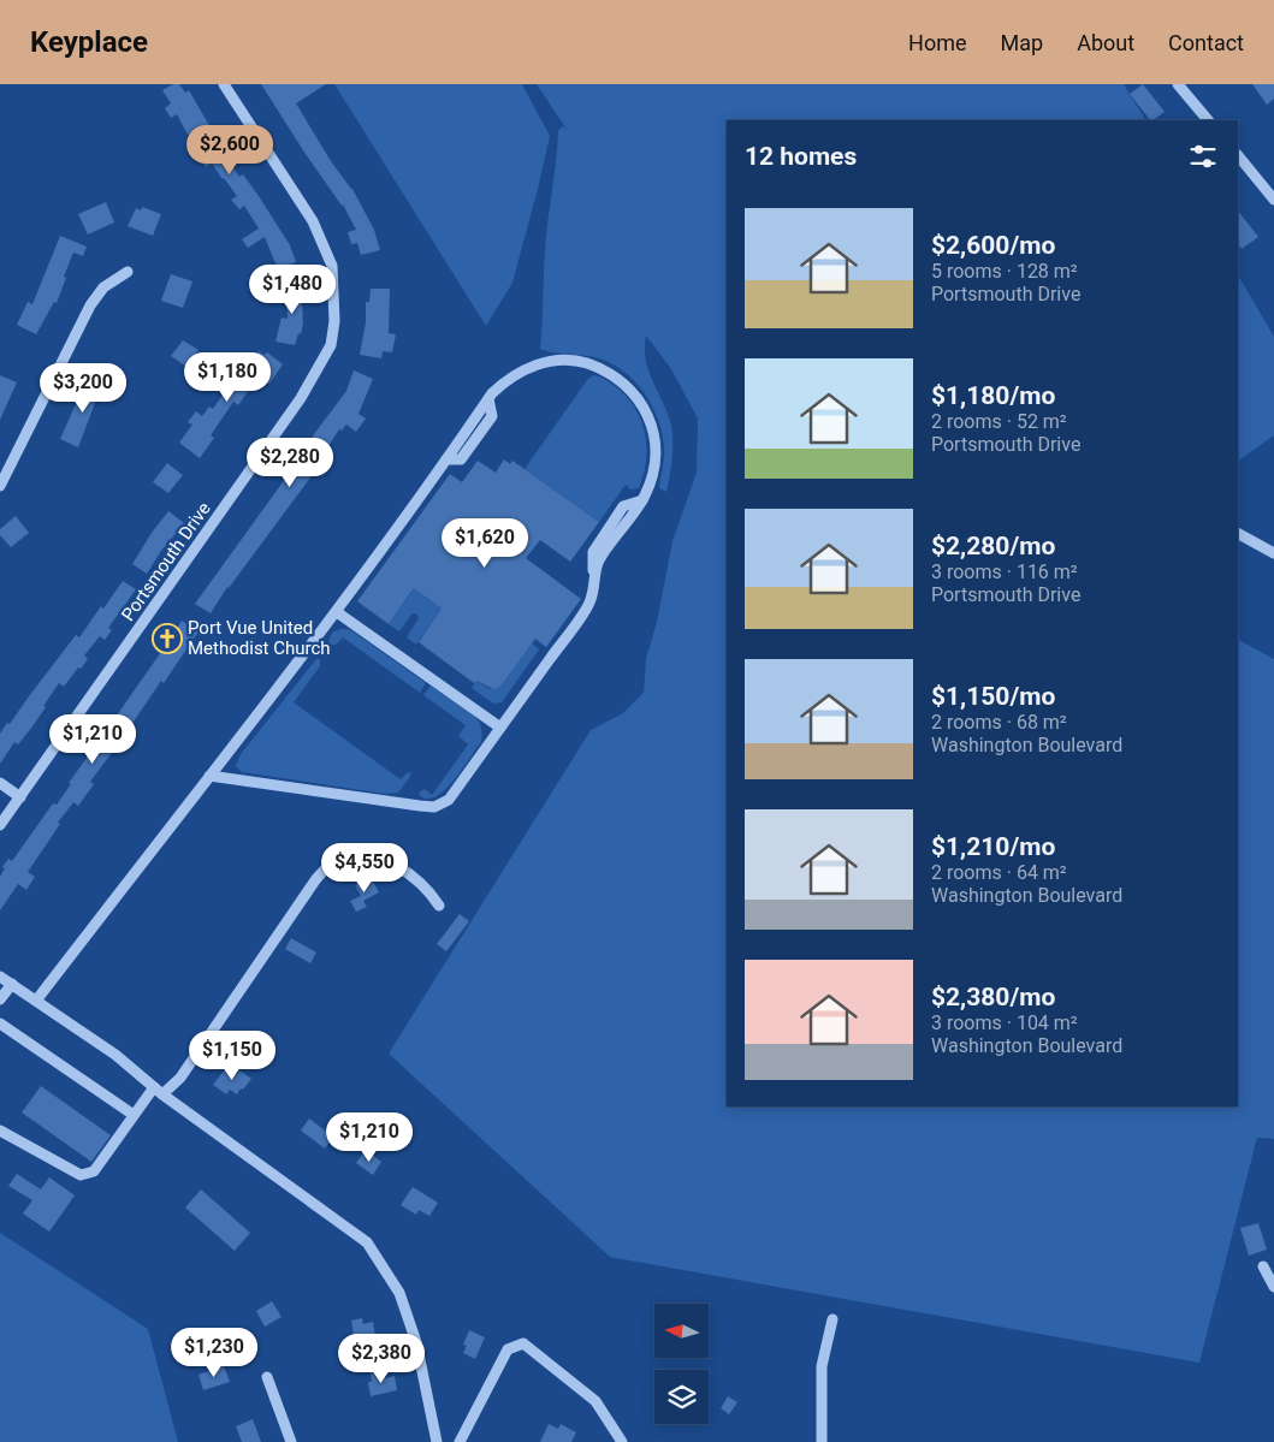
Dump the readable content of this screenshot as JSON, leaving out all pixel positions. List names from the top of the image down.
{
  "streets": {
    "street": ["Portsmouth Drive"]
  },
  "places": {
    "church": ["Port Vue United Methodist Church"]
  },
  "north": "left",
  "page": {
    "header": "Keyplace",
    "nav": [
      "Home",
      "Map",
      "About",
      "Contact"
    ],
    "heading": "12 homes",
    "price": [
      "$2,600",
      "$1,480",
      "$1,180",
      "$3,200",
      "$2,280",
      "$1,620",
      "$1,210",
      "$4,550",
      "$1,150",
      "$1,210",
      "$1,230",
      "$2,380"
    ],
    "list": [
      {
        "name": "$2,600/mo",
        "note": "5 rooms · 128 m² · Portsmouth Drive"
      },
      {
        "name": "$1,180/mo",
        "note": "2 rooms · 52 m² · Portsmouth Drive"
      },
      {
        "name": "$2,280/mo",
        "note": "3 rooms · 116 m² · Portsmouth Drive"
      },
      {
        "name": "$1,150/mo",
        "note": "2 rooms · 68 m² · Washington Boulevard"
      },
      {
        "name": "$1,210/mo",
        "note": "2 rooms · 64 m² · Washington Boulevard"
      },
      {
        "name": "$2,380/mo",
        "note": "3 rooms · 104 m² · Washington Boulevard"
      }
    ]
  }
}
